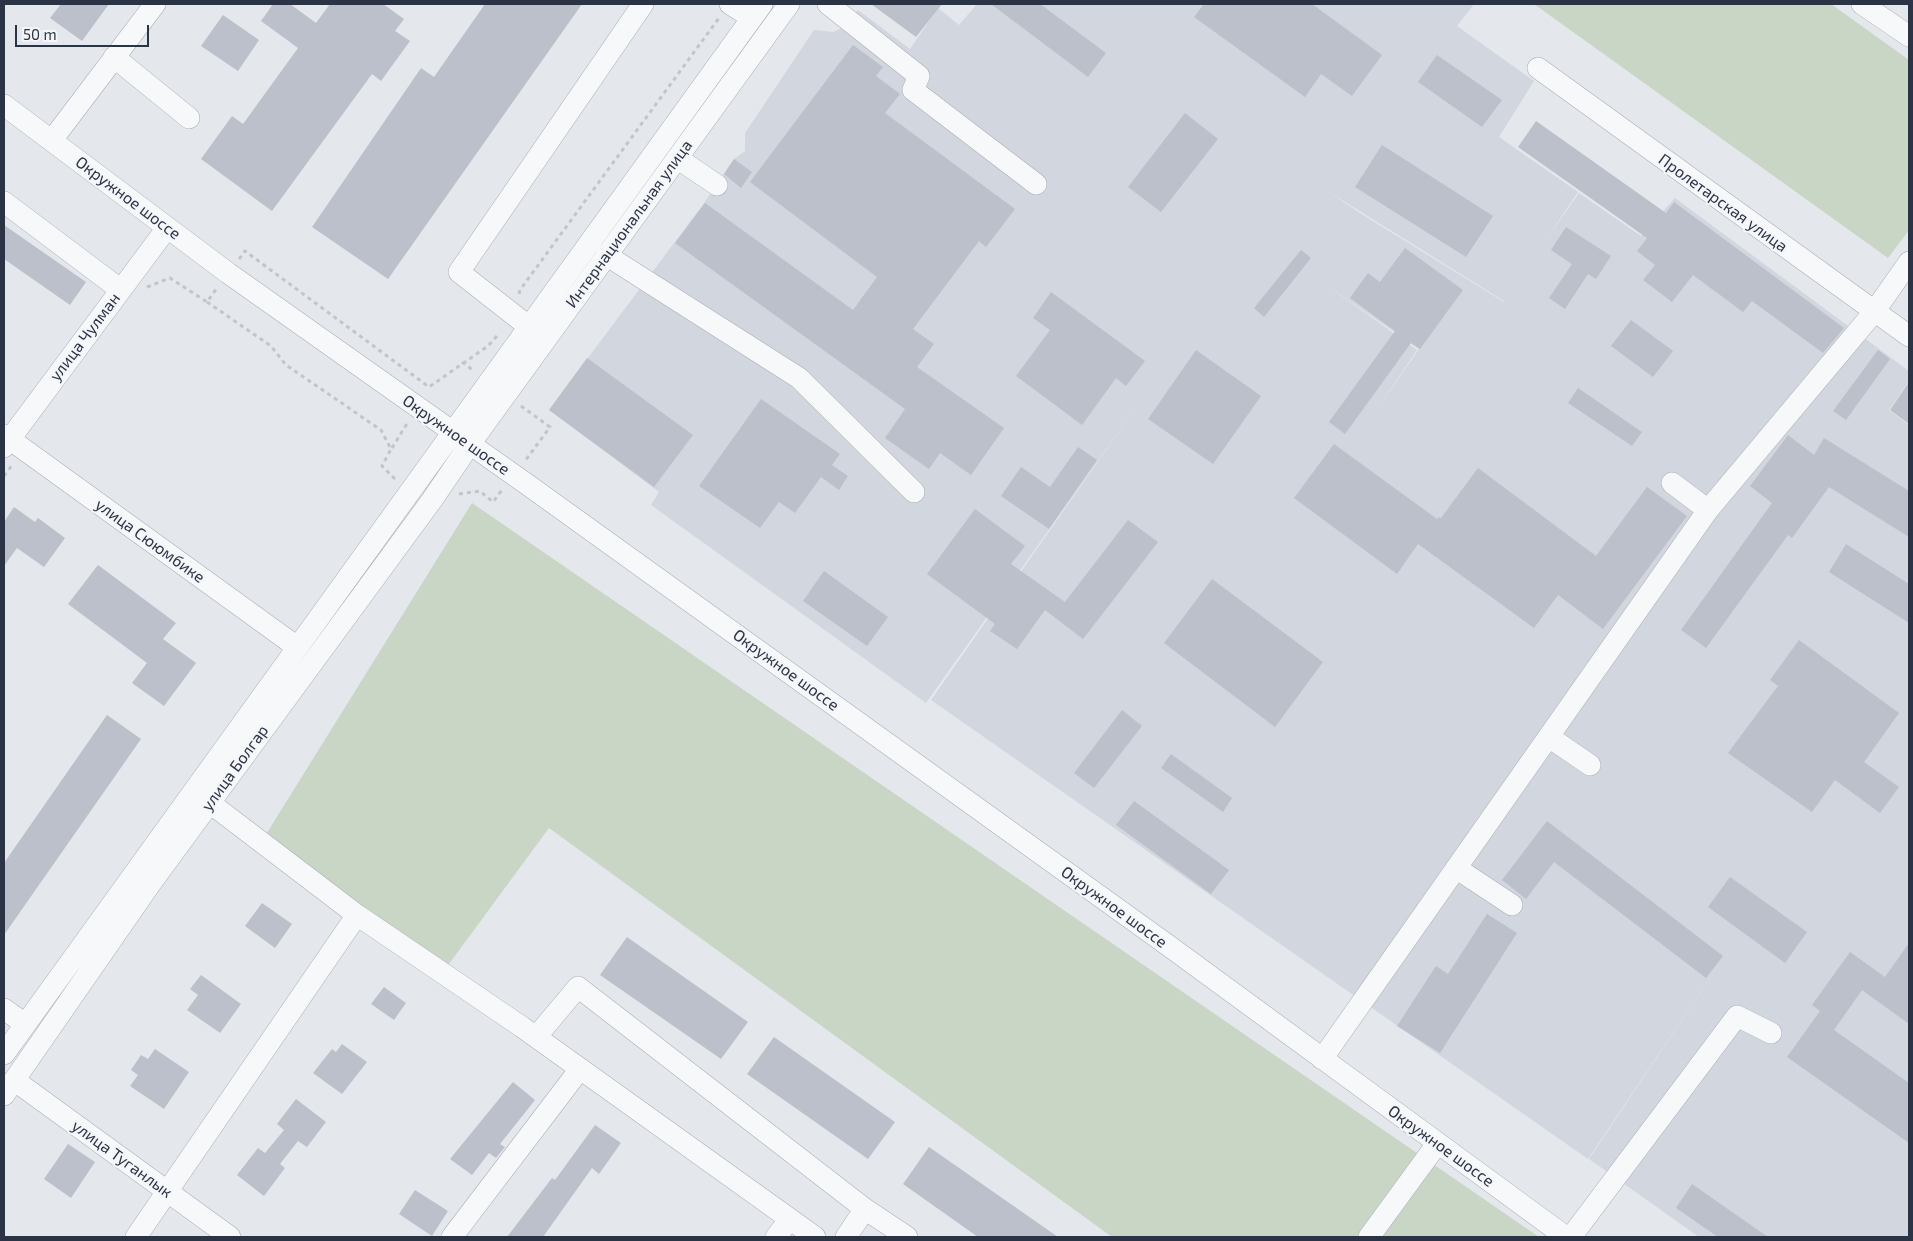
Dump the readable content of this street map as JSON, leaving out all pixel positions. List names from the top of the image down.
{
  "streets": {
    "street": [
      "Окружное шоссе",
      "Пролетарская улица",
      "Интернациональная улица",
      "улица Чулман",
      "улица Сююмбике",
      "улица Болгар",
      "улица Туганлык"
    ]
  },
  "crossings": [
    ["Окружное шоссе", "Интернациональная улица"],
    ["Окружное шоссе", "улица Чулман"],
    ["Окружное шоссе", "улица Болгар"],
    ["Интернациональная улица", "улица Болгар"],
    ["улица Чулман", "улица Сююмбике"],
    ["улица Сююмбике", "улица Болгар"],
    ["улица Болгар", "улица Туганлык"]
  ],
  "scale_bar": "50 m"
}
